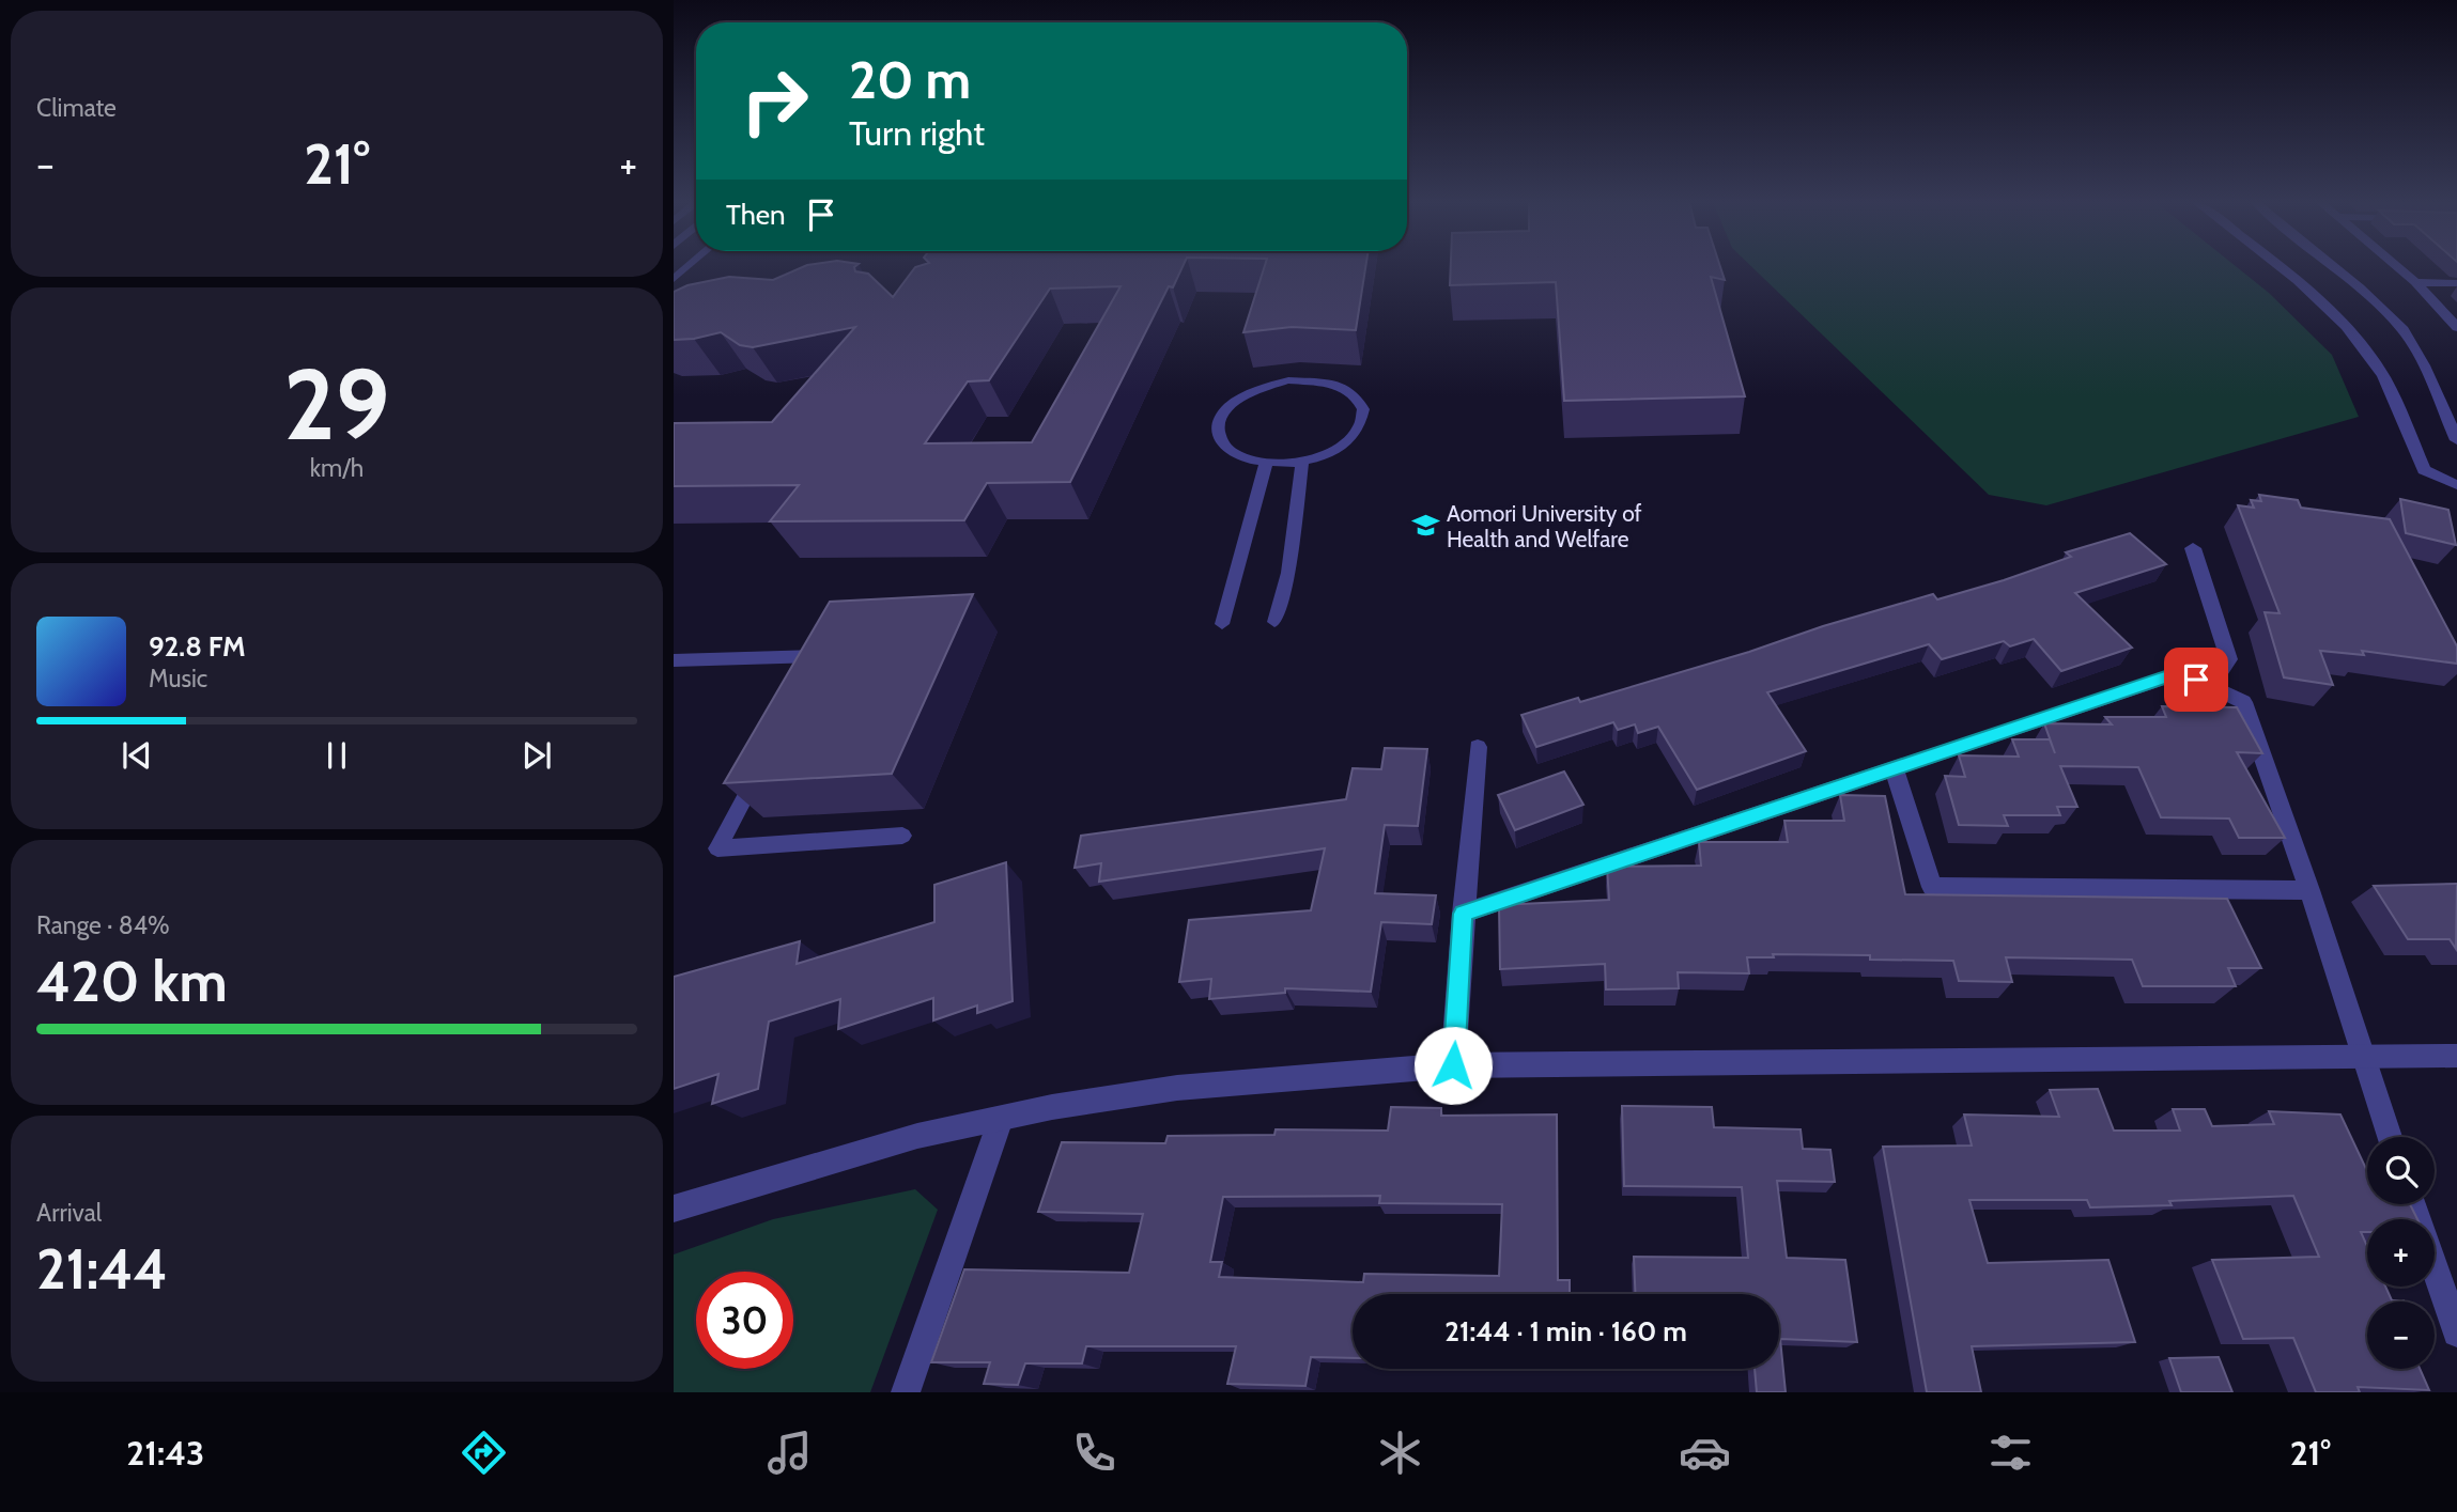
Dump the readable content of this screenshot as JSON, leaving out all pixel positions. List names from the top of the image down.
{
  "places": {
    "school or university": ["Aomori University of Health and Welfare"]
  },
  "page": {
    "tile": [
      "Climate",
      ["29", "km/h"],
      ["Range · 84%", "420 km"],
      ["Arrival", "21:44"]
    ],
    "turn": ["20 m", "Turn right"],
    "heat": ["−", "21°", "+"],
    "then": "Then",
    "song": ["92.8 FM", "Music"],
    "map_buttons": ["+", "−"],
    "limit": "30",
    "trip": "21:44 · 1 min · 160 m",
    "tabs": ["21:43", "21°"]
  }
}
